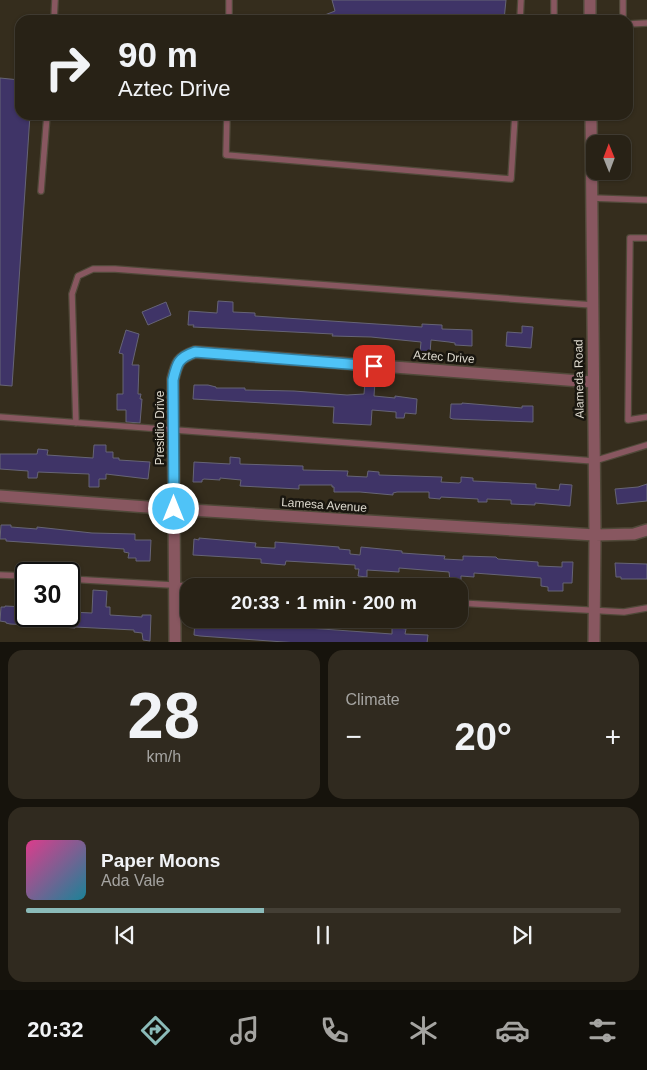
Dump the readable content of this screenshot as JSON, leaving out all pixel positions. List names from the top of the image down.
{
  "streets": {
    "street": [
      "Aztec Drive",
      "Alameda Road",
      "Presidio Drive",
      "Lamesa Avenue"
    ]
  },
  "crossings": [
    ["Aztec Drive", "Alameda Road"],
    ["Aztec Drive", "Presidio Drive"],
    ["Alameda Road", "Lamesa Avenue"],
    ["Presidio Drive", "Lamesa Avenue"]
  ],
  "north": "top",
  "page": {
    "turn": ["90 m", "Aztec Drive"],
    "limit": "30",
    "trip": "20:33 · 1 min · 200 m",
    "tile": [
      ["28", "km/h"],
      "Climate"
    ],
    "heat": ["−", "20°", "+"],
    "song": ["Paper Moons", "Ada Vale"],
    "tabs": "20:32"
  }
}
